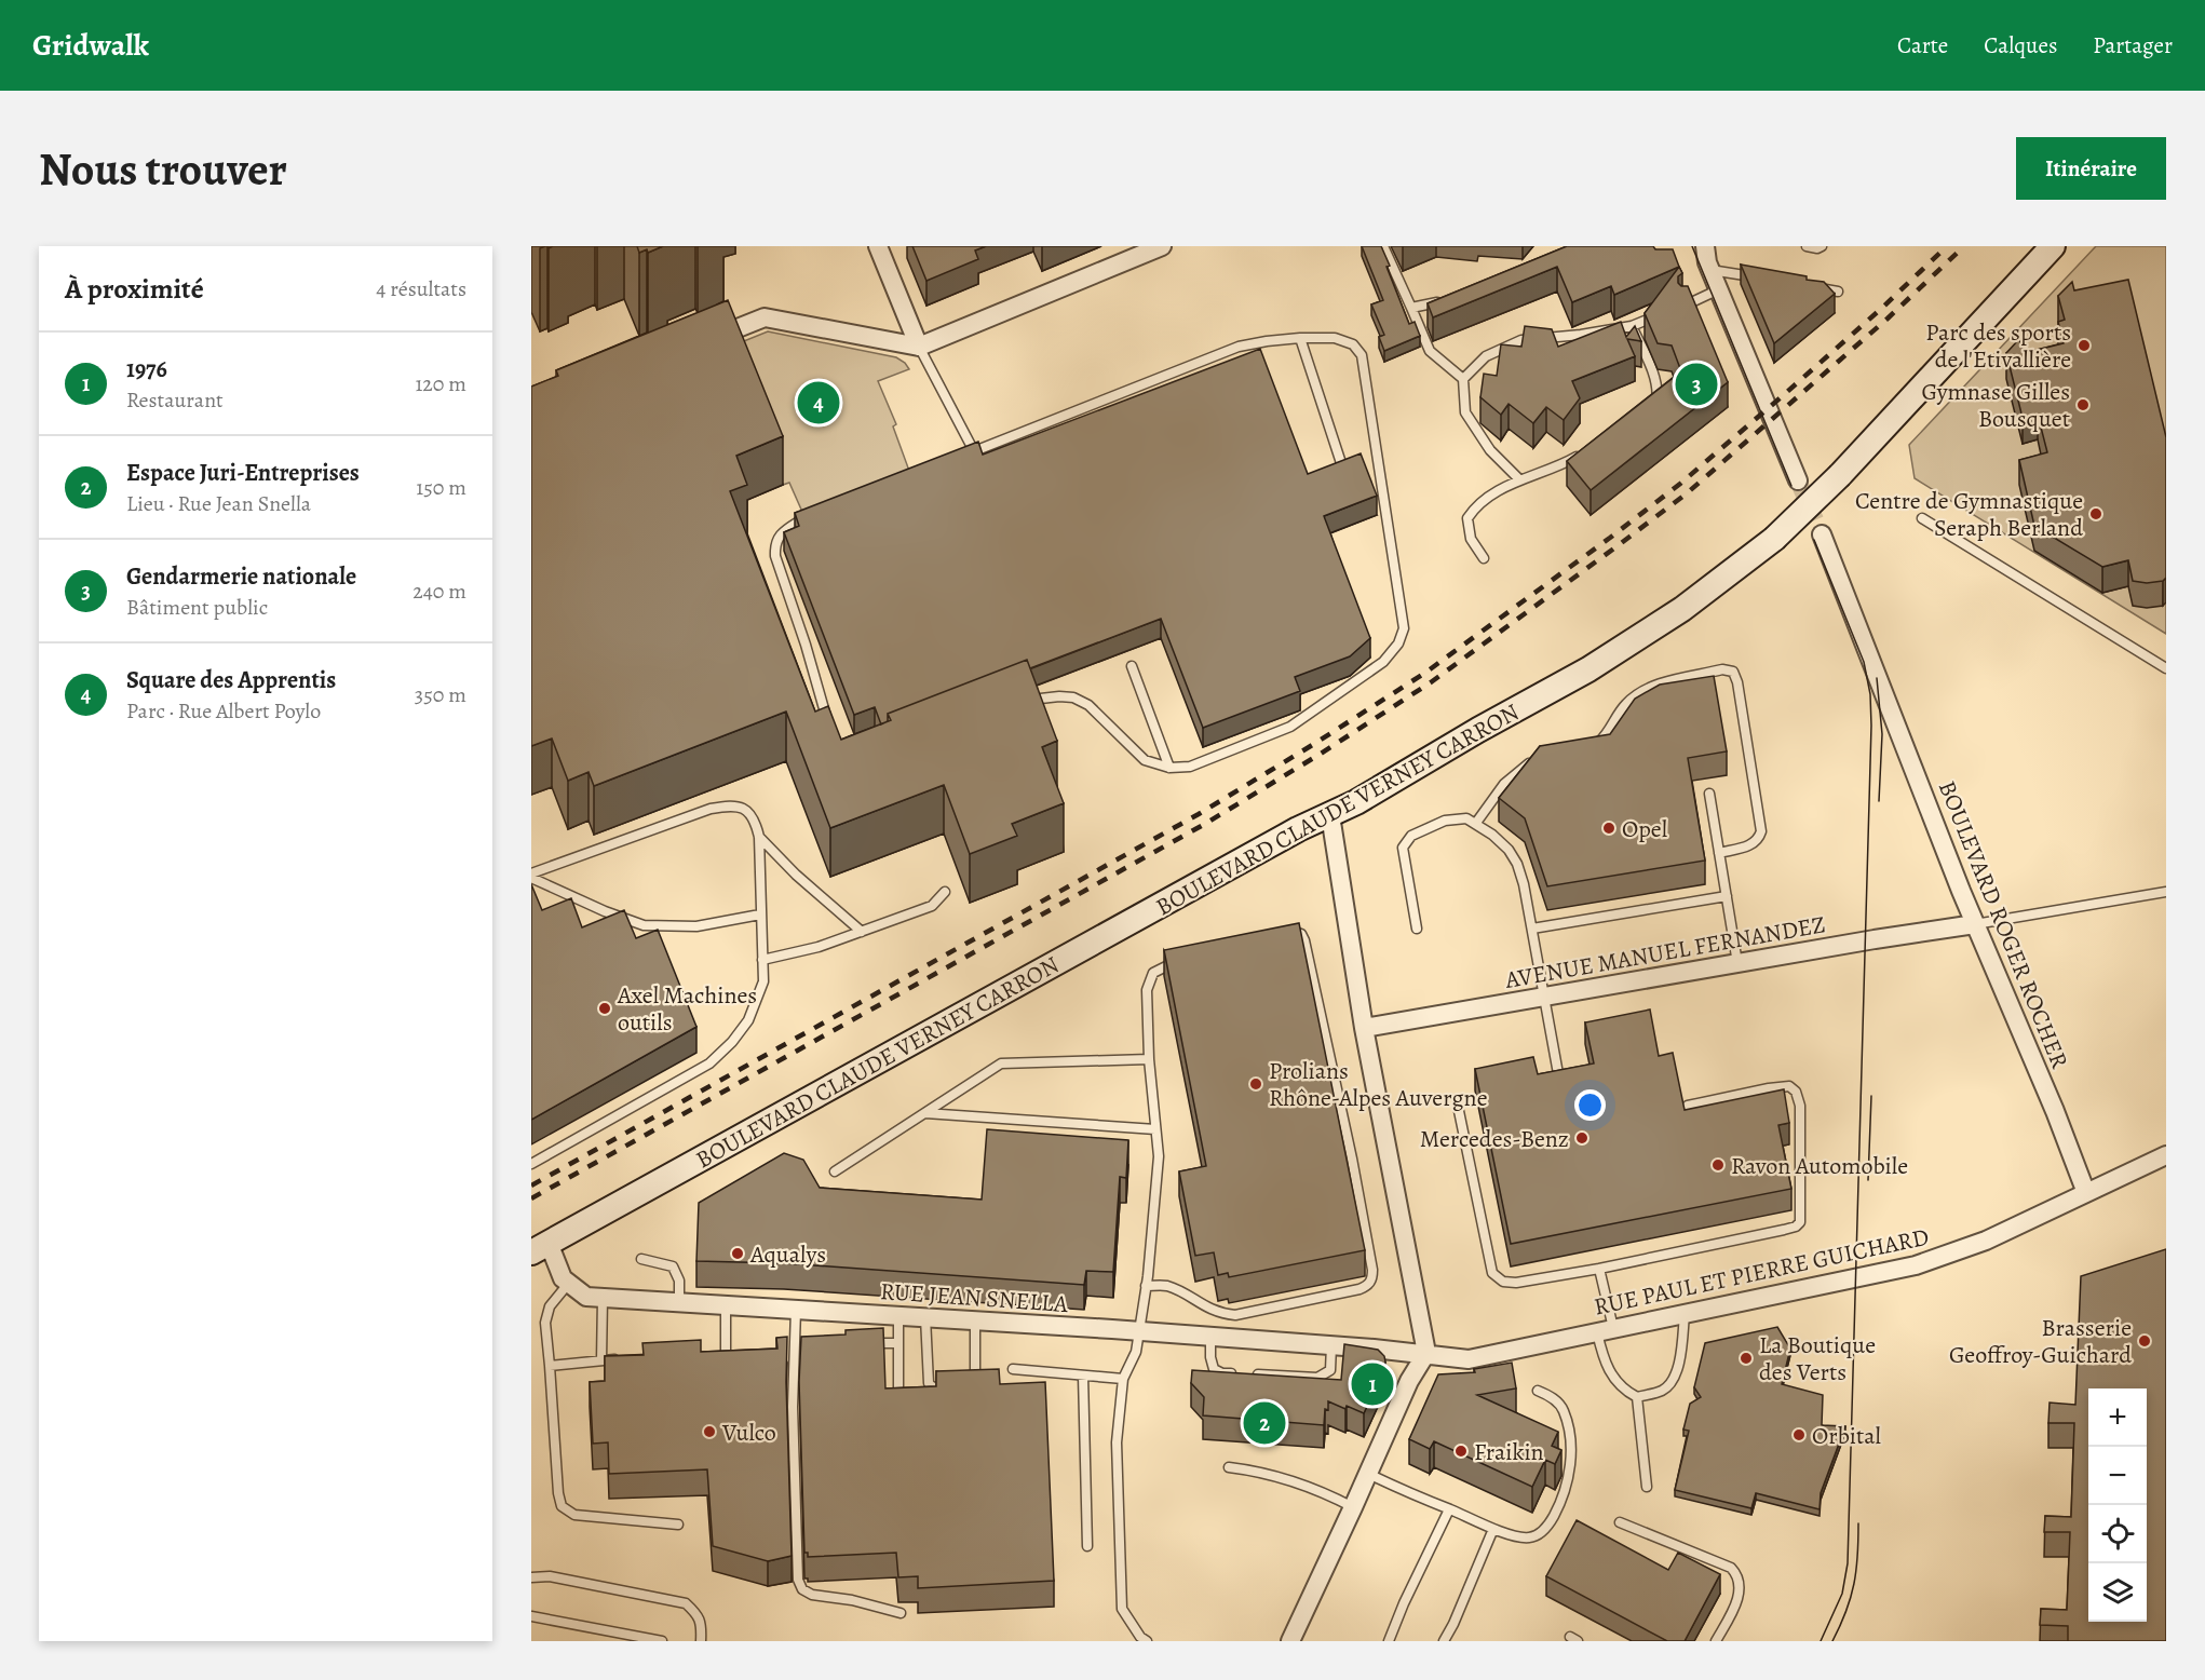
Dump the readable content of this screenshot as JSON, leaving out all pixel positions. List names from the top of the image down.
{
  "streets": {
    "main road": ["BOULEVARD CLAUDE VERNEY CARRON"],
    "street": [
      "BOULEVARD ROGER ROCHER",
      "AVENUE MANUEL FERNANDEZ",
      "RUE PAUL ET PIERRE GUICHARD",
      "RUE JEAN SNELLA"
    ]
  },
  "crossings": [
    ["BOULEVARD ROGER ROCHER", "AVENUE MANUEL FERNANDEZ"],
    ["BOULEVARD ROGER ROCHER", "RUE PAUL ET PIERRE GUICHARD"],
    ["RUE PAUL ET PIERRE GUICHARD", "RUE JEAN SNELLA"]
  ],
  "places": [
    "Parc des sports de l'Etivallière",
    "Gymnase Gilles Bousquet",
    "Centre de Gymnastique Seraph Berland",
    "Opel",
    "Axel Machines outils",
    "Prolians Rhône-Alpes Auvergne",
    "Mercedes-Benz",
    "Ravon Automobile",
    "Aqualys",
    "Brasserie Geoffroy-Guichard",
    "La Boutique des Verts",
    "Vulco",
    "Orbital",
    "Fraikin"
  ],
  "page": {
    "header": "Gridwalk",
    "nav": ["Carte", "Calques", "Partager"],
    "buttons": "Itinéraire",
    "title": "Nous trouver",
    "heading": ["À proximité", "4 résultats"],
    "list": [
      {
        "mark": "1",
        "name": "1976",
        "note": "Restaurant",
        "value": "120 m"
      },
      {
        "mark": "2",
        "name": "Espace Juri-Entreprises",
        "note": "Lieu · Rue Jean Snella",
        "value": "150 m"
      },
      {
        "mark": "3",
        "name": "Gendarmerie nationale",
        "note": "Bâtiment public",
        "value": "240 m"
      },
      {
        "mark": "4",
        "name": "Square des Apprentis",
        "note": "Parc · Rue Albert Poylo",
        "value": "350 m"
      }
    ],
    "pins": [
      "3",
      "4",
      "1",
      "2"
    ],
    "map_buttons": ["+", "−"]
  }
}
